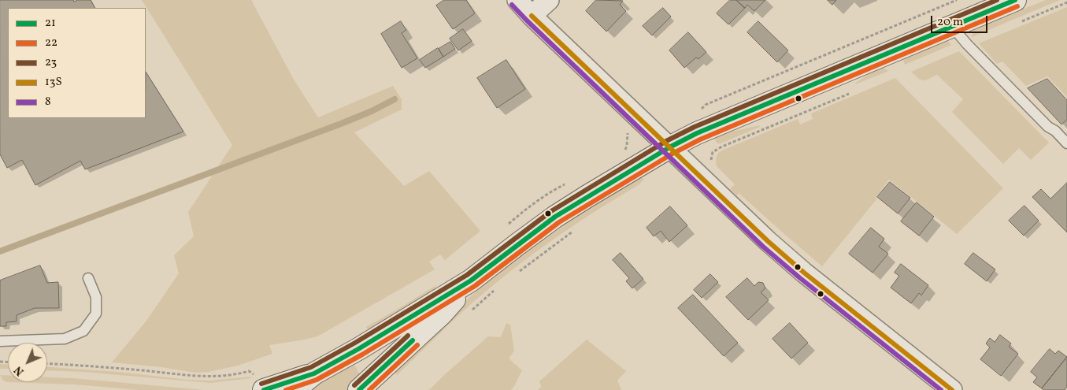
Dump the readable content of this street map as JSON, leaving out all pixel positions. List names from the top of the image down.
{
  "lines": [
    "transit line 21",
    "transit line 23",
    "transit line 8",
    "transit line 22",
    "transit line 13S"
  ],
  "legend": [
    "21",
    "22",
    "23",
    "13S",
    "8"
  ],
  "scale_bar": "20 m",
  "north": "bottom left"
}
